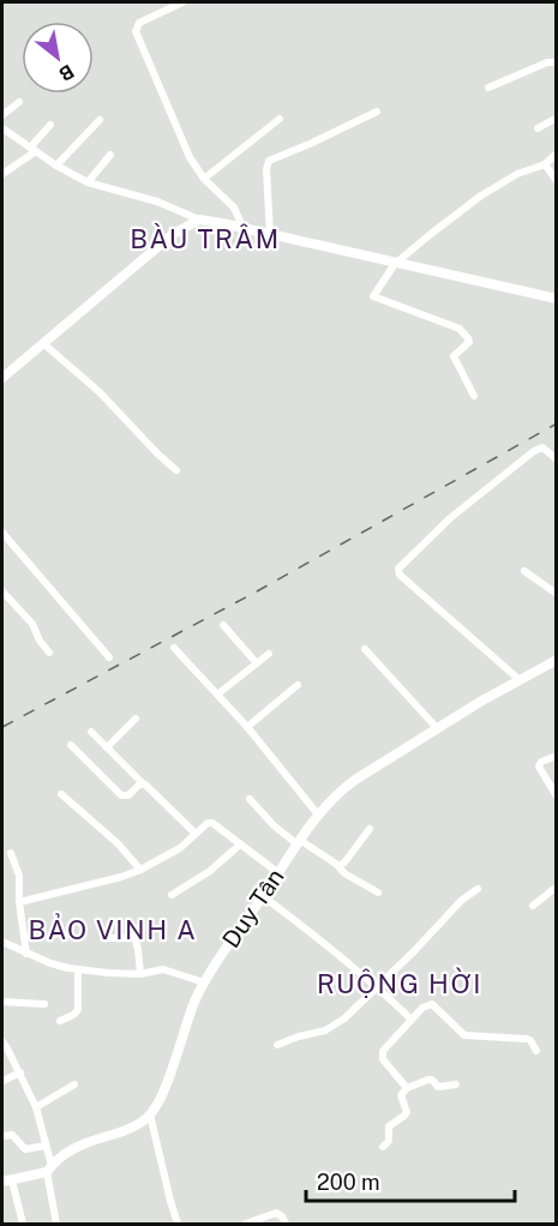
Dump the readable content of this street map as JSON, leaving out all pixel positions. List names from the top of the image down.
{
  "streets": {
    "street": ["Duy Tân"]
  },
  "districts": ["BÀU TRÂM", "BẢO VINH A", "RUỘNG HỜI"],
  "scale_bar": "200 m",
  "north": "bottom right"
}
